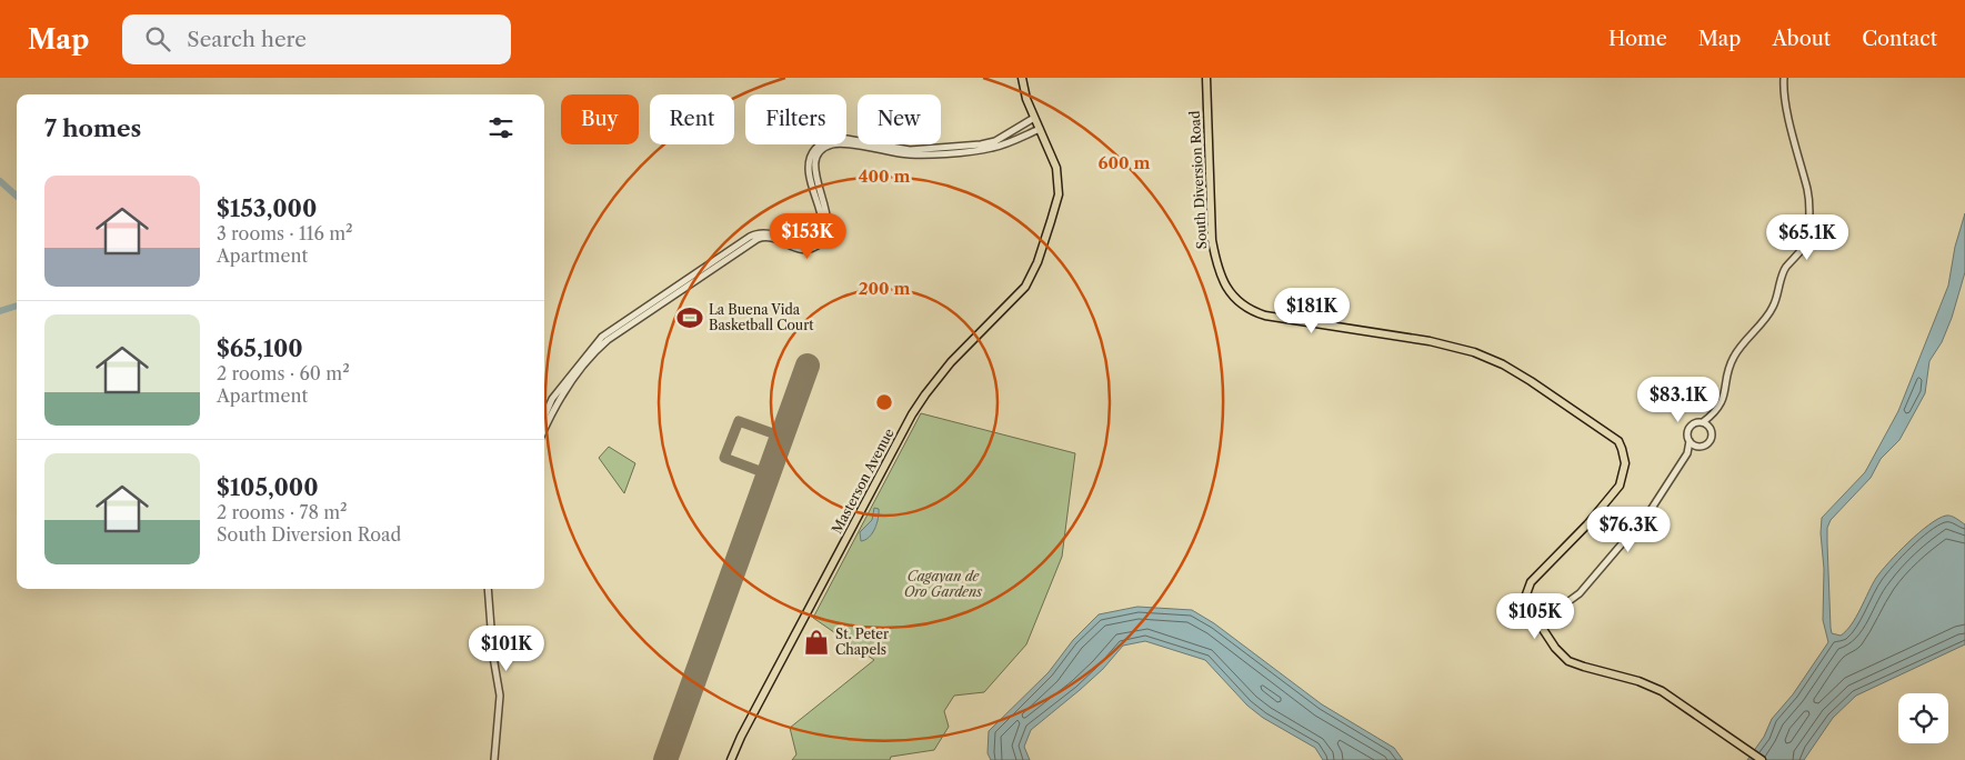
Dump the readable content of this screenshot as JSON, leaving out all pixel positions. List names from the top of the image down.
{
  "streets": {
    "main road": ["South Diversion Road", "Masterson Avenue"]
  },
  "parks": ["Cagayan de Oro Gardens"],
  "places": {
    "sports": ["La Buena Vida Basketball Court"],
    "shop": ["St. Peter Chapels"]
  },
  "page": {
    "header": "Map",
    "search": "Search here",
    "nav": [
      "Home",
      "Map",
      "About",
      "Contact"
    ],
    "chip": [
      "Buy",
      "Rent",
      "Filters",
      "New"
    ],
    "heading": "7 homes",
    "list": [
      {
        "name": "$153,000",
        "note": "3 rooms · 116 m² · Apartment"
      },
      {
        "name": "$65,100",
        "note": "2 rooms · 60 m² · Apartment"
      },
      {
        "name": "$105,000",
        "note": "2 rooms · 78 m² · South Diversion Road"
      }
    ],
    "price": [
      "$153K",
      "$65.1K",
      "$181K",
      "$83.1K",
      "$76.3K",
      "$105K",
      "$101K"
    ]
  },
  "rings": ["600 m", "400 m", "200 m"]
}
